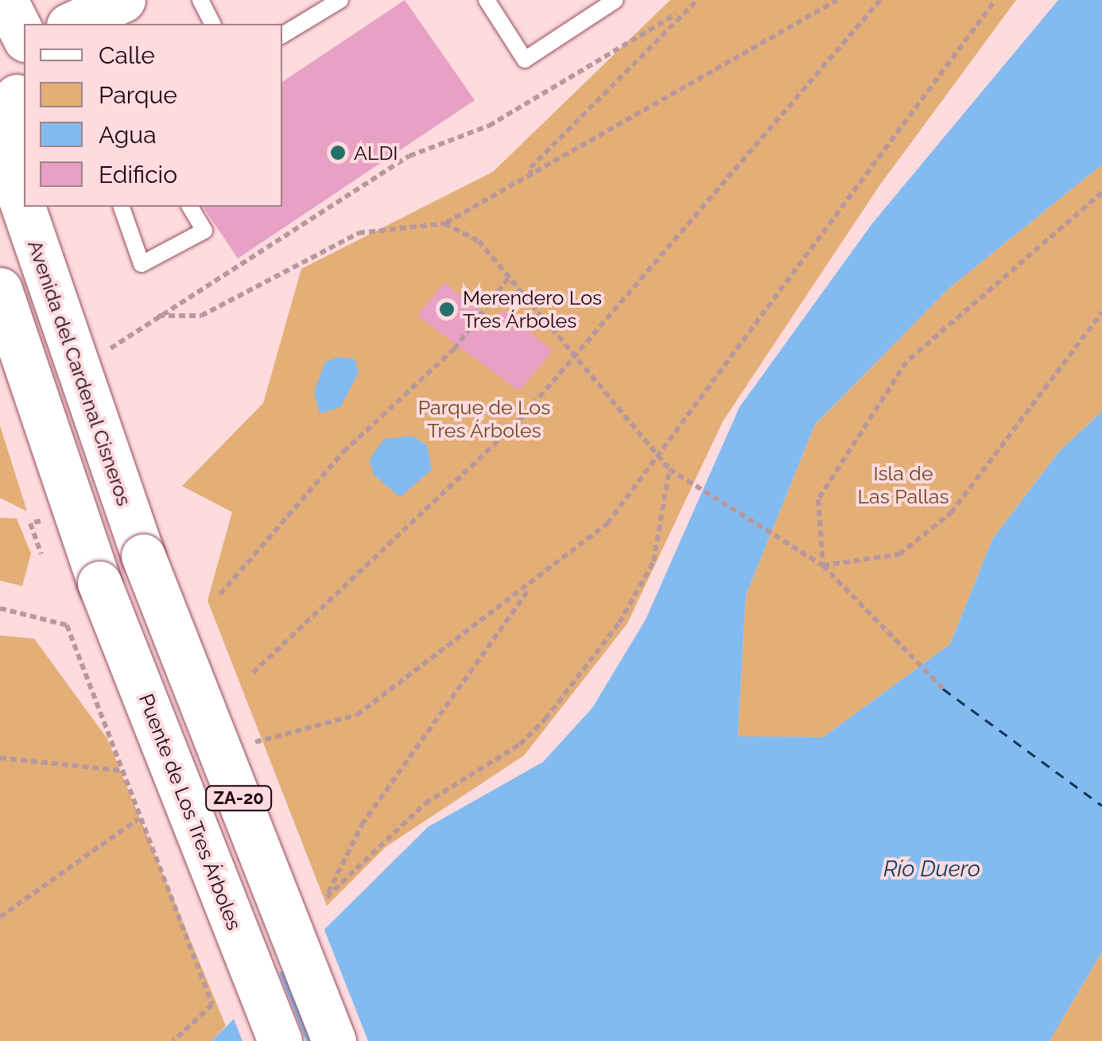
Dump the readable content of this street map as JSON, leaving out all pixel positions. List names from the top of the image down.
{
  "streets": {
    "main road": ["Avenida del Cardenal Cisneros", "ZA-20", "Puente de Los Tres Árboles"]
  },
  "water": ["Río Duero"],
  "parks": ["Parque de Los Tres Árboles", "Isla de Las Pallas"],
  "places": ["ALDI", "Merendero Los Tres Árboles"],
  "legend": [
    "Calle",
    "Parque",
    "Agua",
    "Edificio"
  ]
}
